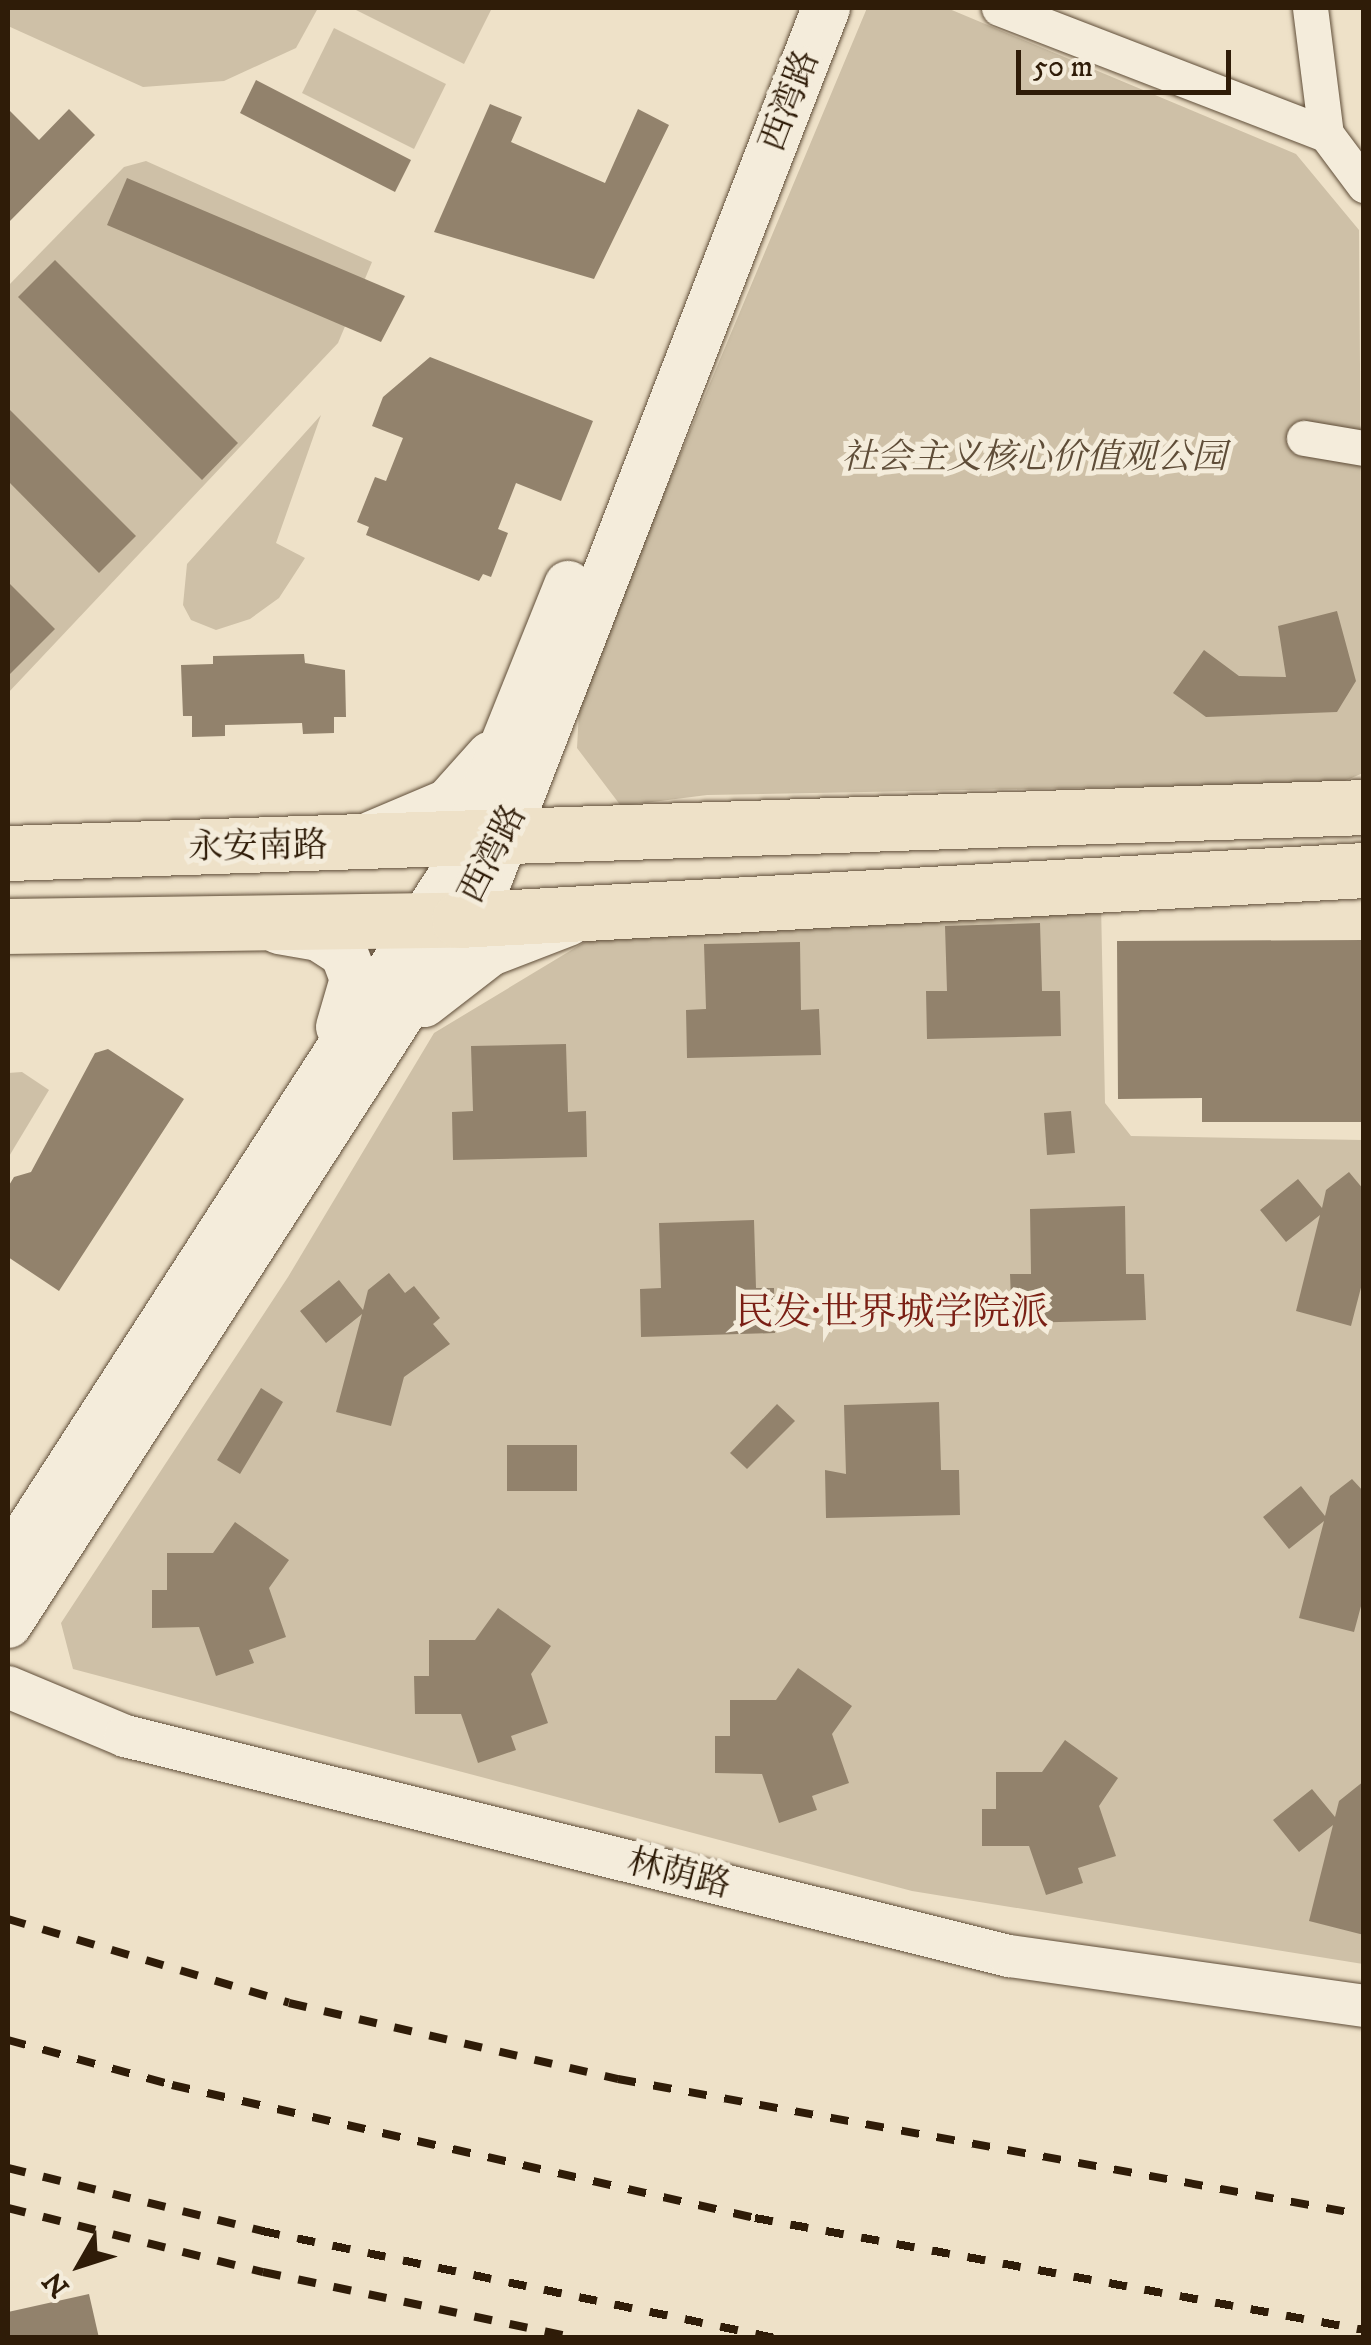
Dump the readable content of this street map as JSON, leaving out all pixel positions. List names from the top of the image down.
{
  "streets": {
    "main road": ["西湾路", "永安南路"],
    "street": ["林荫路"]
  },
  "crossings": [
    ["西湾路", "永安南路"]
  ],
  "districts": ["民发·世界城学院派"],
  "parks": ["社会主义核心价值观公园"],
  "scale_bar": "50 m",
  "north": "bottom left"
}
